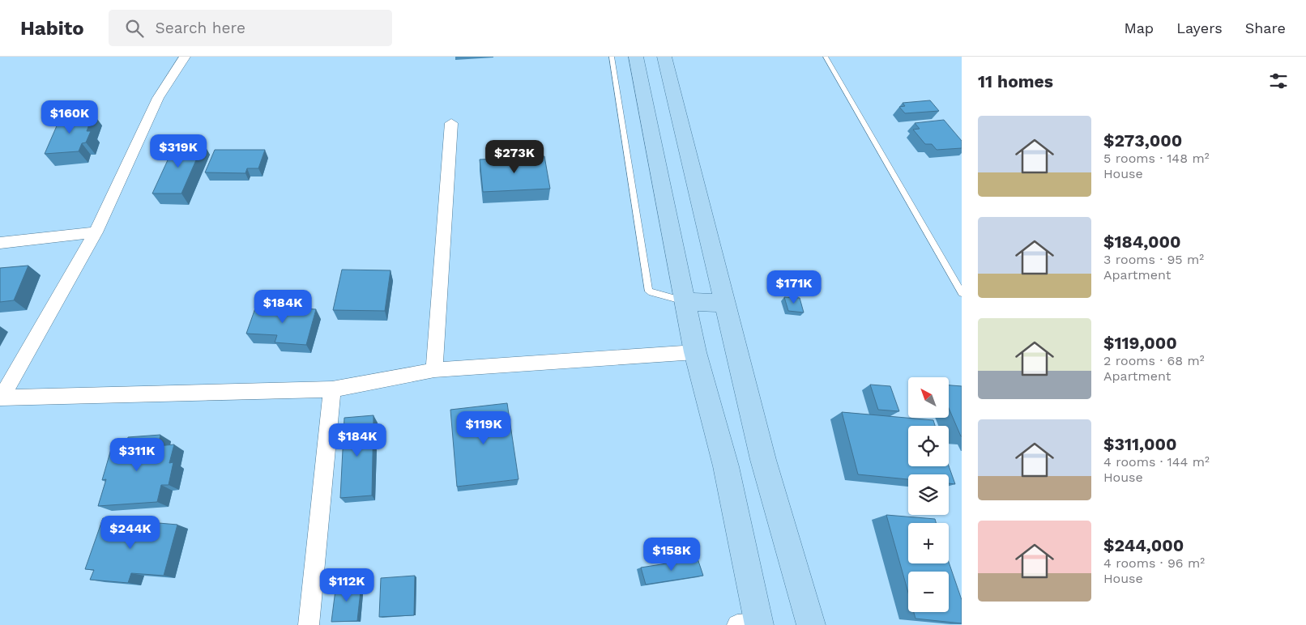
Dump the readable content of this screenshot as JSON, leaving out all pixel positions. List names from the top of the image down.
{
  "north": "top left",
  "page": {
    "header": "Habito",
    "search": "Search here",
    "nav": ["Map", "Layers", "Share"],
    "heading": "11 homes",
    "price": [
      "$160K",
      "$319K",
      "$273K",
      "$171K",
      "$184K",
      "$119K",
      "$184K",
      "$311K",
      "$244K",
      "$158K",
      "$112K"
    ],
    "list": [
      {
        "name": "$273,000",
        "note": "5 rooms · 148 m² · House"
      },
      {
        "name": "$184,000",
        "note": "3 rooms · 95 m² · Apartment"
      },
      {
        "name": "$119,000",
        "note": "2 rooms · 68 m² · Apartment"
      },
      {
        "name": "$311,000",
        "note": "4 rooms · 144 m² · House"
      },
      {
        "name": "$244,000",
        "note": "4 rooms · 96 m² · House"
      }
    ],
    "map_buttons": ["+", "−"]
  }
}
